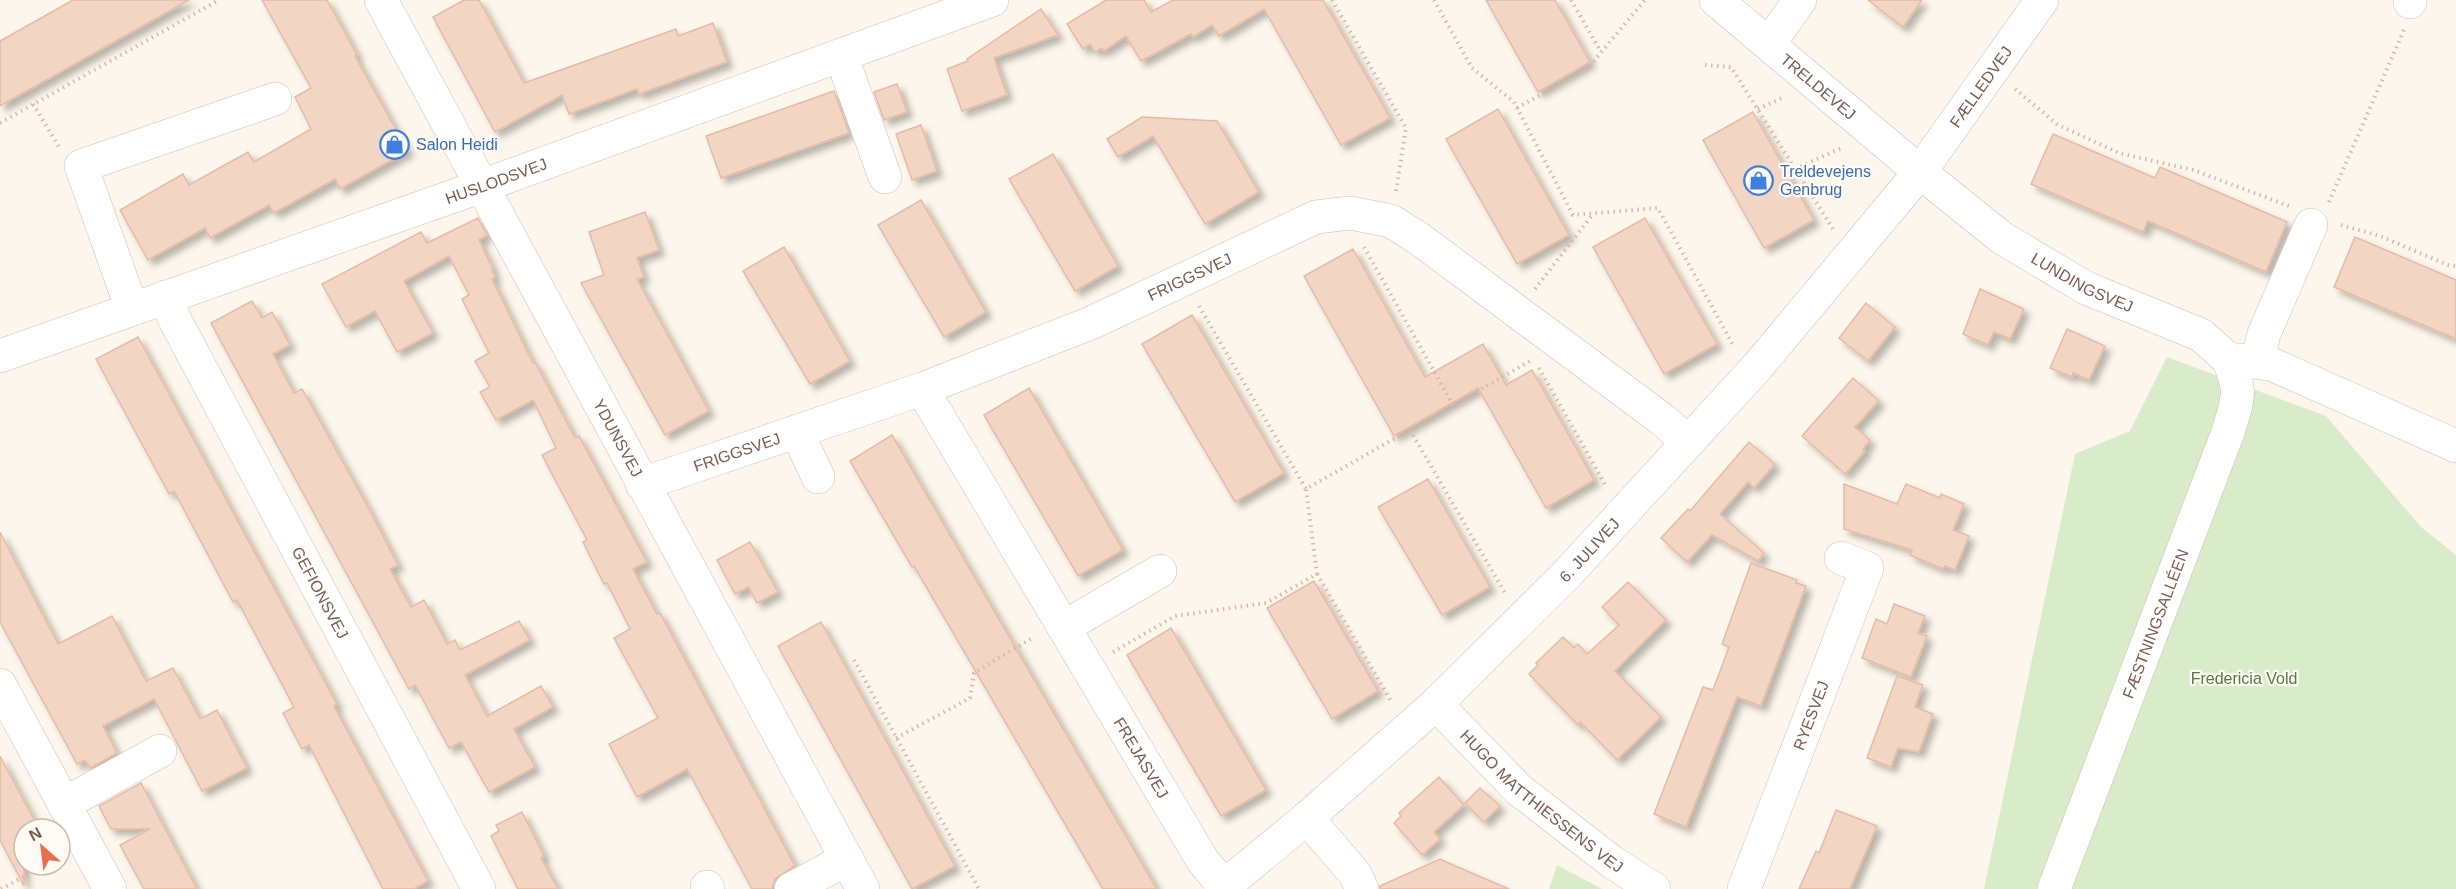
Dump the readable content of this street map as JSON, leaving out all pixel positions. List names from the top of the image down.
{
  "streets": {
    "street": [
      "TRELDEVEJ",
      "FÆLLEDVEJ",
      "HUSLODSVEJ",
      "FRIGGSVEJ",
      "LUNDINGSVEJ",
      "YDUNSVEJ",
      "6. JULIVEJ",
      "GEFIONSVEJ",
      "FÆSTNINGSALLÉEN",
      "RYESVEJ",
      "FREJASVEJ",
      "HUGO MATTHIESSENS VEJ"
    ]
  },
  "crossings": [
    ["TRELDEVEJ", "FÆLLEDVEJ"],
    ["TRELDEVEJ", "LUNDINGSVEJ"],
    ["TRELDEVEJ", "6. JULIVEJ"],
    ["FÆLLEDVEJ", "LUNDINGSVEJ"],
    ["FÆLLEDVEJ", "6. JULIVEJ"],
    ["HUSLODSVEJ", "YDUNSVEJ"],
    ["HUSLODSVEJ", "GEFIONSVEJ"],
    ["FRIGGSVEJ", "YDUNSVEJ"],
    ["FRIGGSVEJ", "6. JULIVEJ"],
    ["FRIGGSVEJ", "FREJASVEJ"],
    ["LUNDINGSVEJ", "6. JULIVEJ"],
    ["LUNDINGSVEJ", "FÆSTNINGSALLÉEN"],
    ["6. JULIVEJ", "FREJASVEJ"],
    ["6. JULIVEJ", "HUGO MATTHIESSENS VEJ"]
  ],
  "parks": ["Fredericia Vold"],
  "places": {
    "shop": ["Salon Heidi", "Treldevejens Genbrug"]
  },
  "north": "top left"
}
